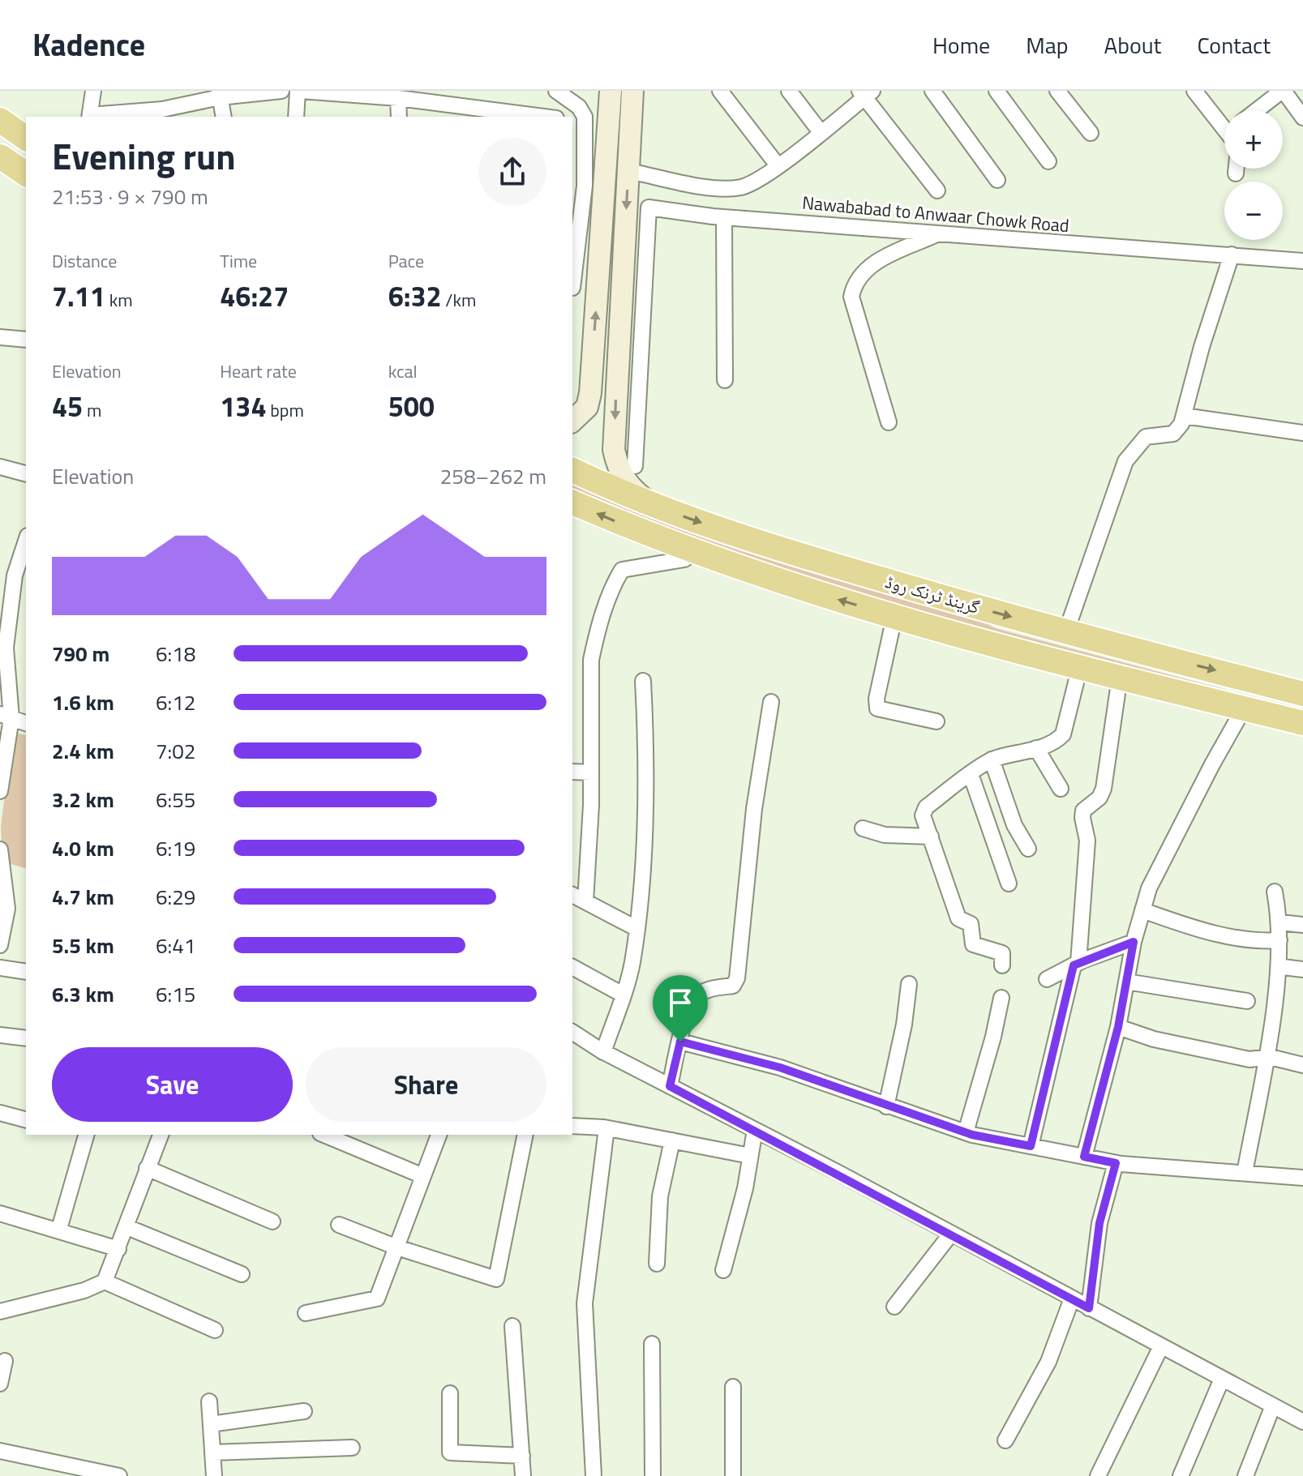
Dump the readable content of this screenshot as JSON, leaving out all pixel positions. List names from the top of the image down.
{
  "streets": {
    "highway": ["گرینڈ ٹرنک روڈ"],
    "street": ["Nawababad to Anwaar Chowk Road"]
  },
  "page": {
    "header": "Kadence",
    "nav": [
      "Home",
      "Map",
      "About",
      "Contact"
    ],
    "map_buttons": ["+", "−"],
    "heading": ["Evening run", "21:53 · 9 × 790 m"],
    "stats": [
      ["Distance", "7.11 km"],
      ["Time", "46:27"],
      ["Pace", "6:32 /km"],
      ["Elevation", "45 m"],
      ["Heart rate", "134 bpm"],
      ["kcal", "500"]
    ],
    "chart": ["Elevation", "258–262 m"],
    "list": [
      {
        "name": "790 m",
        "note": "6:18"
      },
      {
        "name": "1.6 km",
        "note": "6:12"
      },
      {
        "name": "2.4 km",
        "note": "7:02"
      },
      {
        "name": "3.2 km",
        "note": "6:55"
      },
      {
        "name": "4.0 km",
        "note": "6:19"
      },
      {
        "name": "4.7 km",
        "note": "6:29"
      },
      {
        "name": "5.5 km",
        "note": "6:41"
      },
      {
        "name": "6.3 km",
        "note": "6:15"
      }
    ],
    "buttons": ["Save", "Share"]
  }
}
